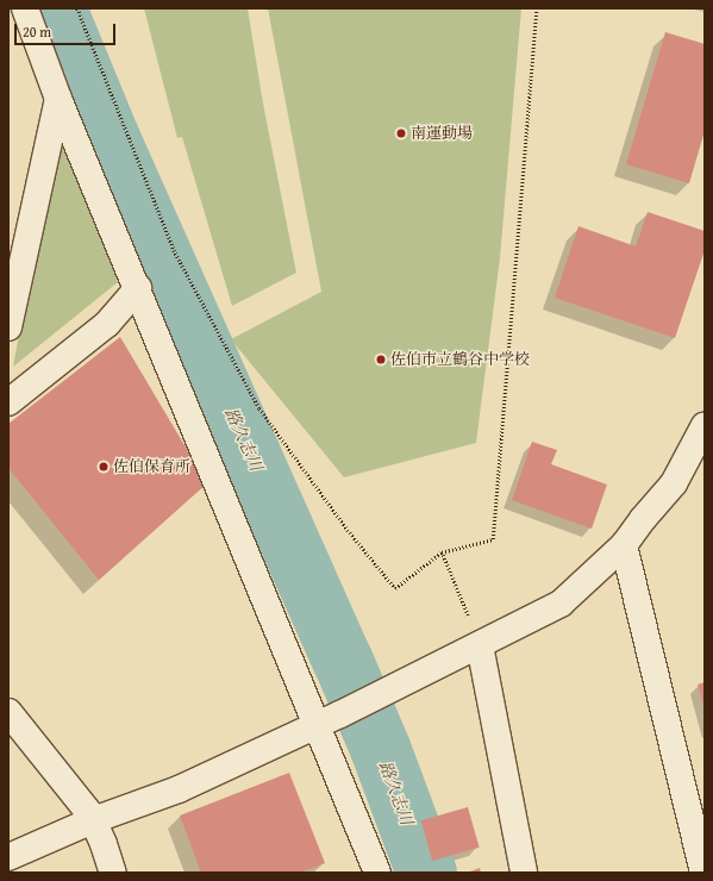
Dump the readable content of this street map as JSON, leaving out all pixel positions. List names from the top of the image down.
{
  "water": ["路久志川"],
  "places": ["南運動場", "佐伯市立鶴谷中学校", "佐伯保育所"],
  "scale_bar": "20 m"
}
